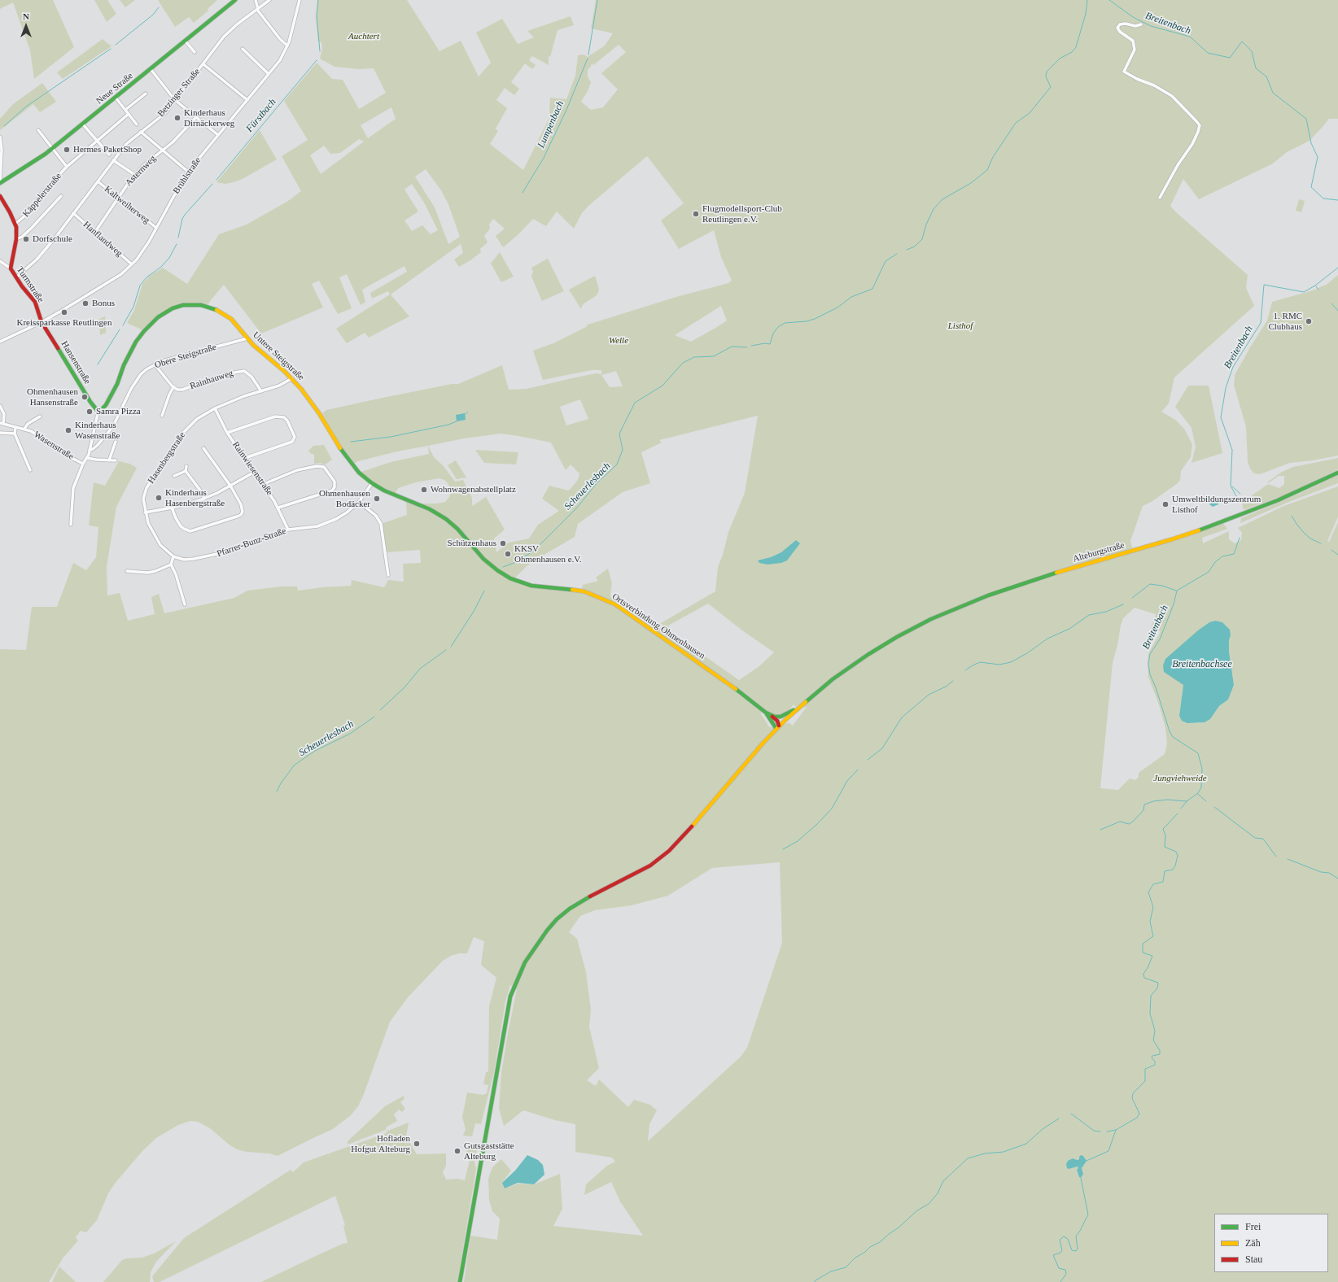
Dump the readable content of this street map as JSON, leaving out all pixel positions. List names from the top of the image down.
{
  "streets": {
    "main road": [
      "Neue Straße",
      "Turmstraße",
      "Untere Steigstraße",
      "Hansenstraße",
      "Alteburgstraße",
      "Ortsverbindung Ohmenhausen"
    ],
    "street": [
      "Betzinger Straße",
      "Asternweg",
      "Brühlstraße",
      "Käppelerstraße",
      "Kaltweiherweg",
      "Hanflandweg",
      "Obere Steigstraße",
      "Rainhauweg",
      "Wasenstraße",
      "Hasenbergstraße",
      "Rainwiesenstraße",
      "Pfarrer-Bunz-Straße"
    ]
  },
  "crossings": [
    ["Betzinger Straße", "Kaltweiherweg"],
    ["Betzinger Straße", "Hanflandweg"],
    ["Betzinger Straße", "Turmstraße"],
    ["Asternweg", "Kaltweiherweg"],
    ["Asternweg", "Hanflandweg"],
    ["Brühlstraße", "Kaltweiherweg"],
    ["Brühlstraße", "Hanflandweg"],
    ["Brühlstraße", "Turmstraße"],
    ["Brühlstraße", "Hansenstraße"],
    ["Turmstraße", "Hansenstraße"],
    ["Obere Steigstraße", "Untere Steigstraße"],
    ["Untere Steigstraße", "Hansenstraße"],
    ["Untere Steigstraße", "Hasenbergstraße"],
    ["Untere Steigstraße", "Pfarrer-Bunz-Straße"],
    ["Untere Steigstraße", "Ortsverbindung Ohmenhausen"],
    ["Rainhauweg", "Hasenbergstraße"],
    ["Hasenbergstraße", "Rainwiesenstraße"],
    ["Hasenbergstraße", "Pfarrer-Bunz-Straße"],
    ["Rainwiesenstraße", "Pfarrer-Bunz-Straße"]
  ],
  "water": [
    "Breitenbach",
    "Fürstbach",
    "Lumpenbach",
    "Scheuerlesbach",
    "Breitenbachsee"
  ],
  "parks": [
    "Auchtert",
    "Listhof",
    "Welle",
    "Jungviehweide"
  ],
  "places": [
    "Kinderhaus Dirnäckerweg",
    "Hermes PaketShop",
    "Flugmodellsport-Club Reutlingen e.V.",
    "Dorfschule",
    "Bonus",
    "Kreissparkasse Reutlingen",
    "1. RMC Clubhaus",
    "Ohmenhausen Hansenstraße",
    "Samra Pizza",
    "Kinderhaus Wasenstraße",
    "Wohnwagenabstellplatz",
    "Kinderhaus Hasenbergstraße",
    "Ohmenhausen Bodäcker",
    "Umweltbildungszentrum Listhof",
    "Schützenhaus",
    "KKSV Ohmenhausen e.V.",
    "Hofladen Hofgut Alteburg",
    "Gutsgaststätte Alteburg"
  ],
  "legend": ["Frei", "Zäh", "Stau"],
  "north": "top"
}
